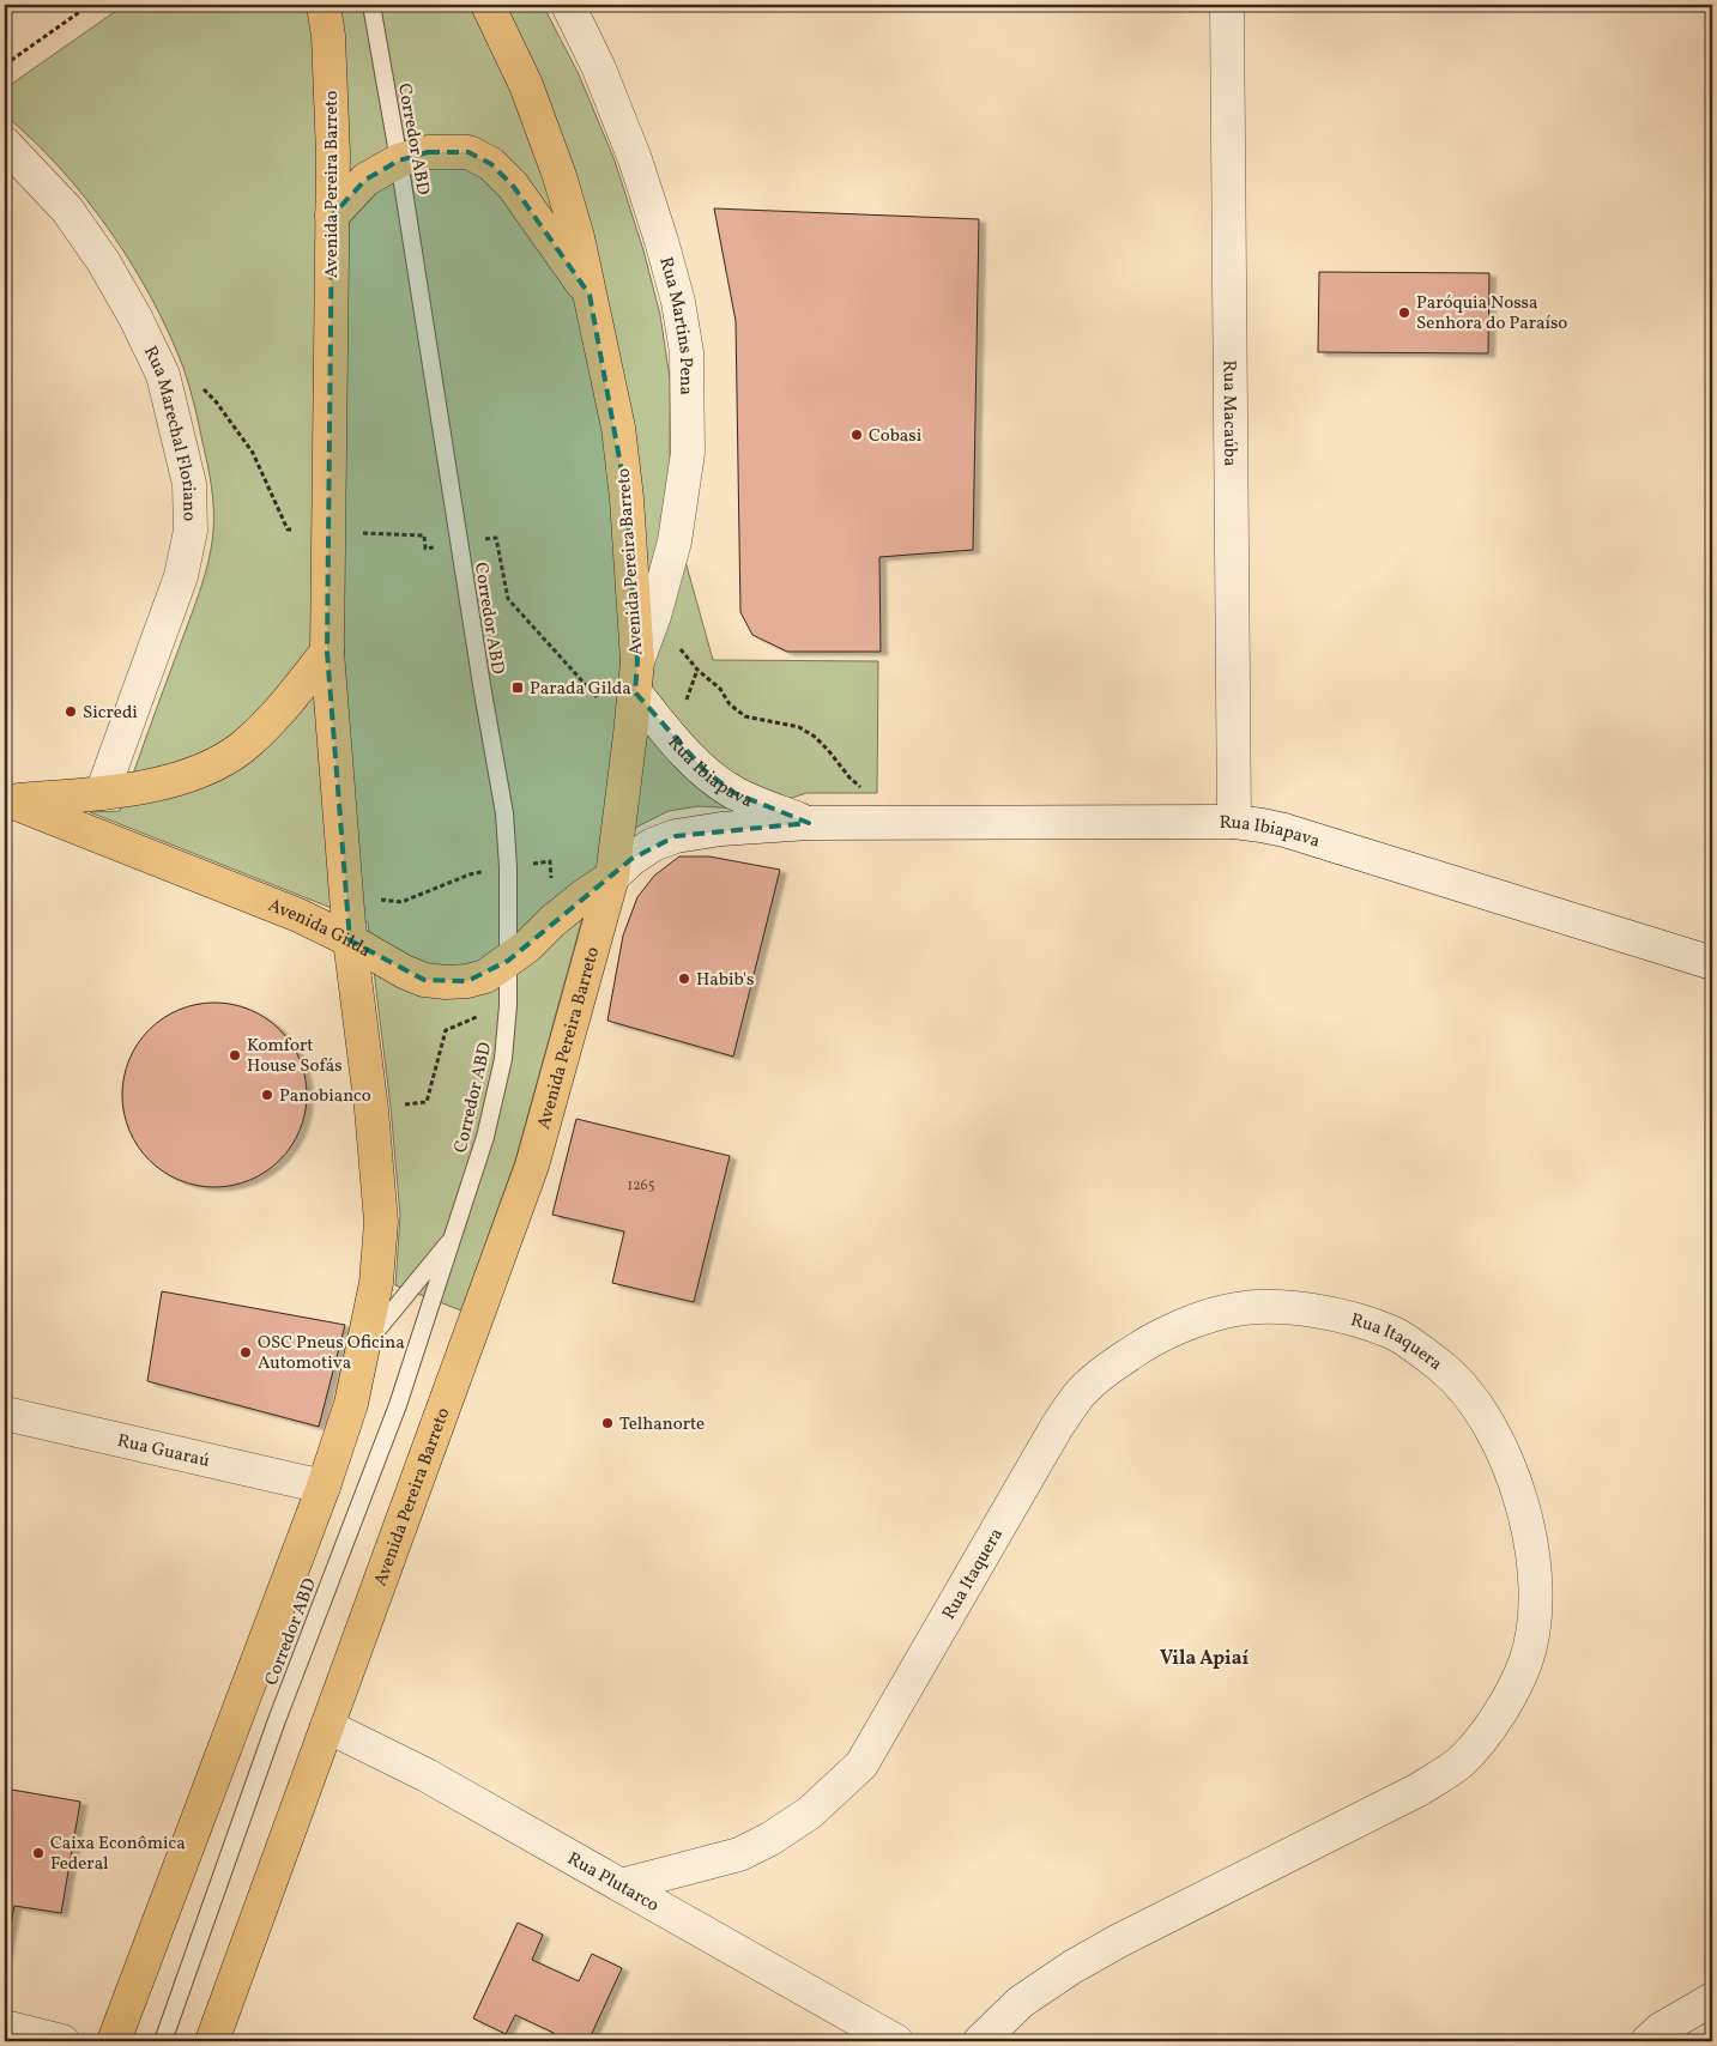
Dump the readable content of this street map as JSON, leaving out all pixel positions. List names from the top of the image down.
{
  "streets": {
    "main road": ["Avenida Pereira Barreto", "Avenida Gilda"],
    "street": [
      "Rua Martins Pena",
      "Rua Macaúba",
      "Rua Marechal Floriano",
      "Rua Ibiapava",
      "Rua Itaquera",
      "Rua Guaraú",
      "Rua Plutarco"
    ],
    "lane": ["Corredor ABD"]
  },
  "crossings": [
    ["Corredor ABD", "Avenida Pereira Barreto"],
    ["Corredor ABD", "Avenida Gilda"],
    ["Avenida Pereira Barreto", "Rua Martins Pena"],
    ["Avenida Pereira Barreto", "Rua Ibiapava"],
    ["Avenida Pereira Barreto", "Avenida Gilda"],
    ["Avenida Pereira Barreto", "Rua Guaraú"],
    ["Avenida Pereira Barreto", "Rua Plutarco"],
    ["Rua Martins Pena", "Rua Ibiapava"],
    ["Rua Macaúba", "Rua Ibiapava"],
    ["Rua Ibiapava", "Avenida Gilda"],
    ["Rua Itaquera", "Rua Plutarco"]
  ],
  "districts": ["Vila Apiaí"],
  "places": {
    "other": [
      "Paróquia Nossa Senhora do Paraíso",
      "Cobasi",
      "Sicredi",
      "Habib's",
      "Komfort House Sofás",
      "Panobianco",
      "OSC Pneus Oficina Automotiva",
      "Telhanorte",
      "Caixa Econômica Federal"
    ],
    "transit": ["Parada Gilda"]
  },
  "house_numbers": ["1265"]
}
